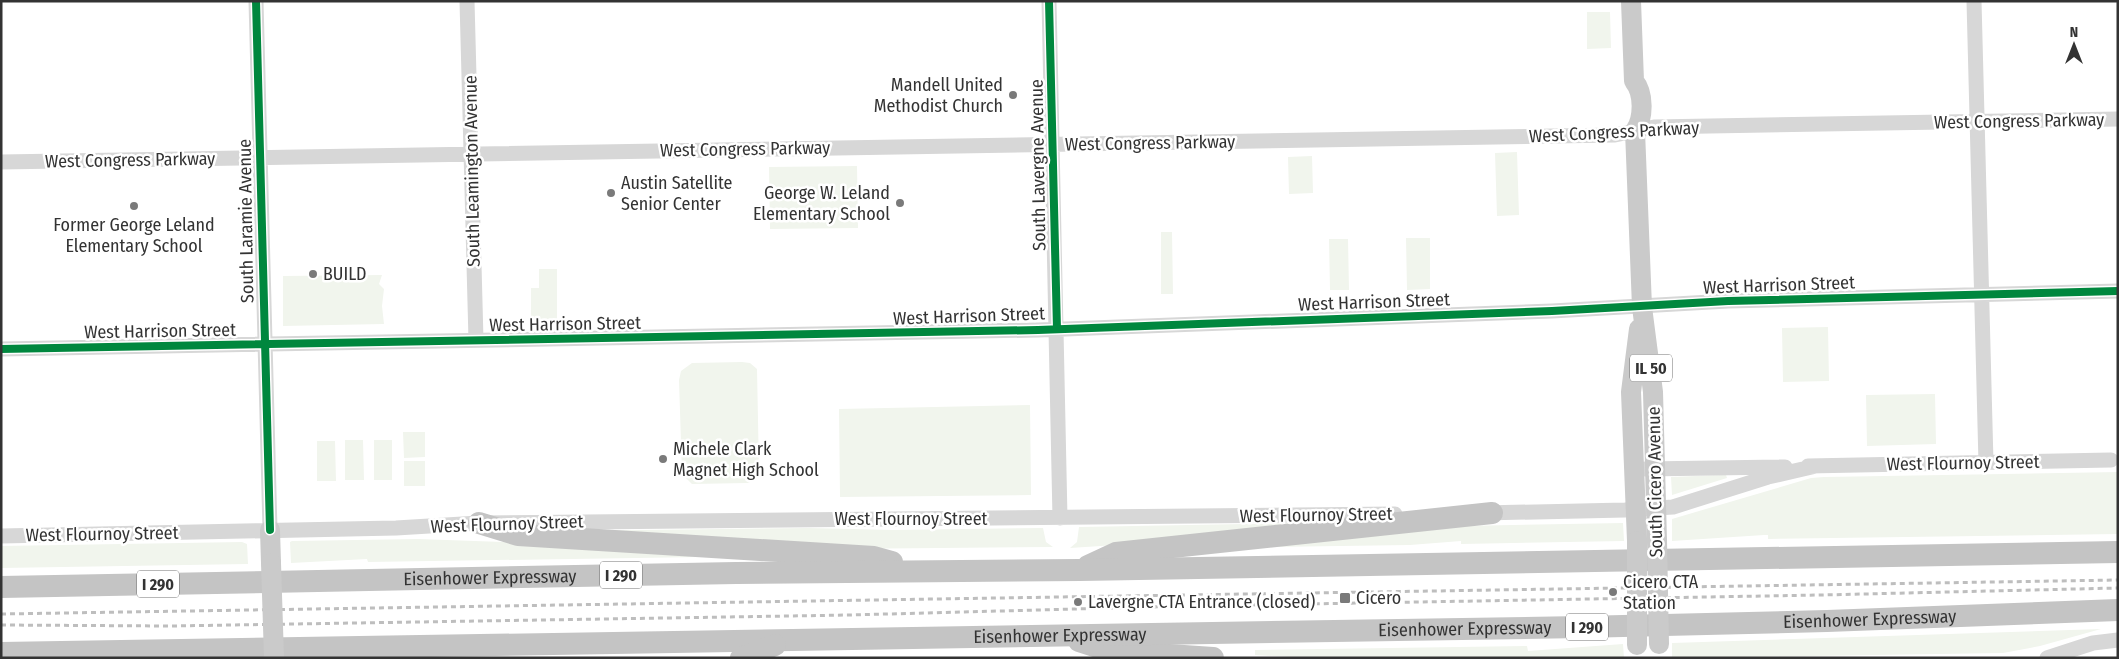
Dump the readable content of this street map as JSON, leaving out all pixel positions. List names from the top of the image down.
{
  "streets": {
    "highway": ["I 290", "Eisenhower Expressway"],
    "main road": ["South Laramie Avenue", "IL 50", "South Cicero Avenue"],
    "street": [
      "West Congress Parkway",
      "South Lavergne Avenue",
      "South Leamington Avenue",
      "West Harrison Street",
      "West Flournoy Street"
    ]
  },
  "crossings": [
    ["West Congress Parkway", "South Lavergne Avenue"],
    ["West Congress Parkway", "South Leamington Avenue"],
    ["West Congress Parkway", "South Laramie Avenue"],
    ["West Congress Parkway", "South Cicero Avenue"],
    ["South Lavergne Avenue", "West Harrison Street"],
    ["South Lavergne Avenue", "West Flournoy Street"],
    ["South Leamington Avenue", "West Harrison Street"],
    ["South Laramie Avenue", "West Harrison Street"],
    ["South Laramie Avenue", "West Flournoy Street"],
    ["West Harrison Street", "South Cicero Avenue"],
    ["West Flournoy Street", "South Cicero Avenue"]
  ],
  "places": {
    "other": [
      "Mandell United Methodist Church",
      "Austin Satellite Senior Center",
      "George W. Leland Elementary School",
      "Former George Leland Elementary School",
      "BUILD",
      "Michele Clark Magnet High School",
      "Cicero CTA Station",
      "Lavergne CTA Entrance (closed)"
    ],
    "transit": ["Cicero"]
  },
  "north": "top"
}
